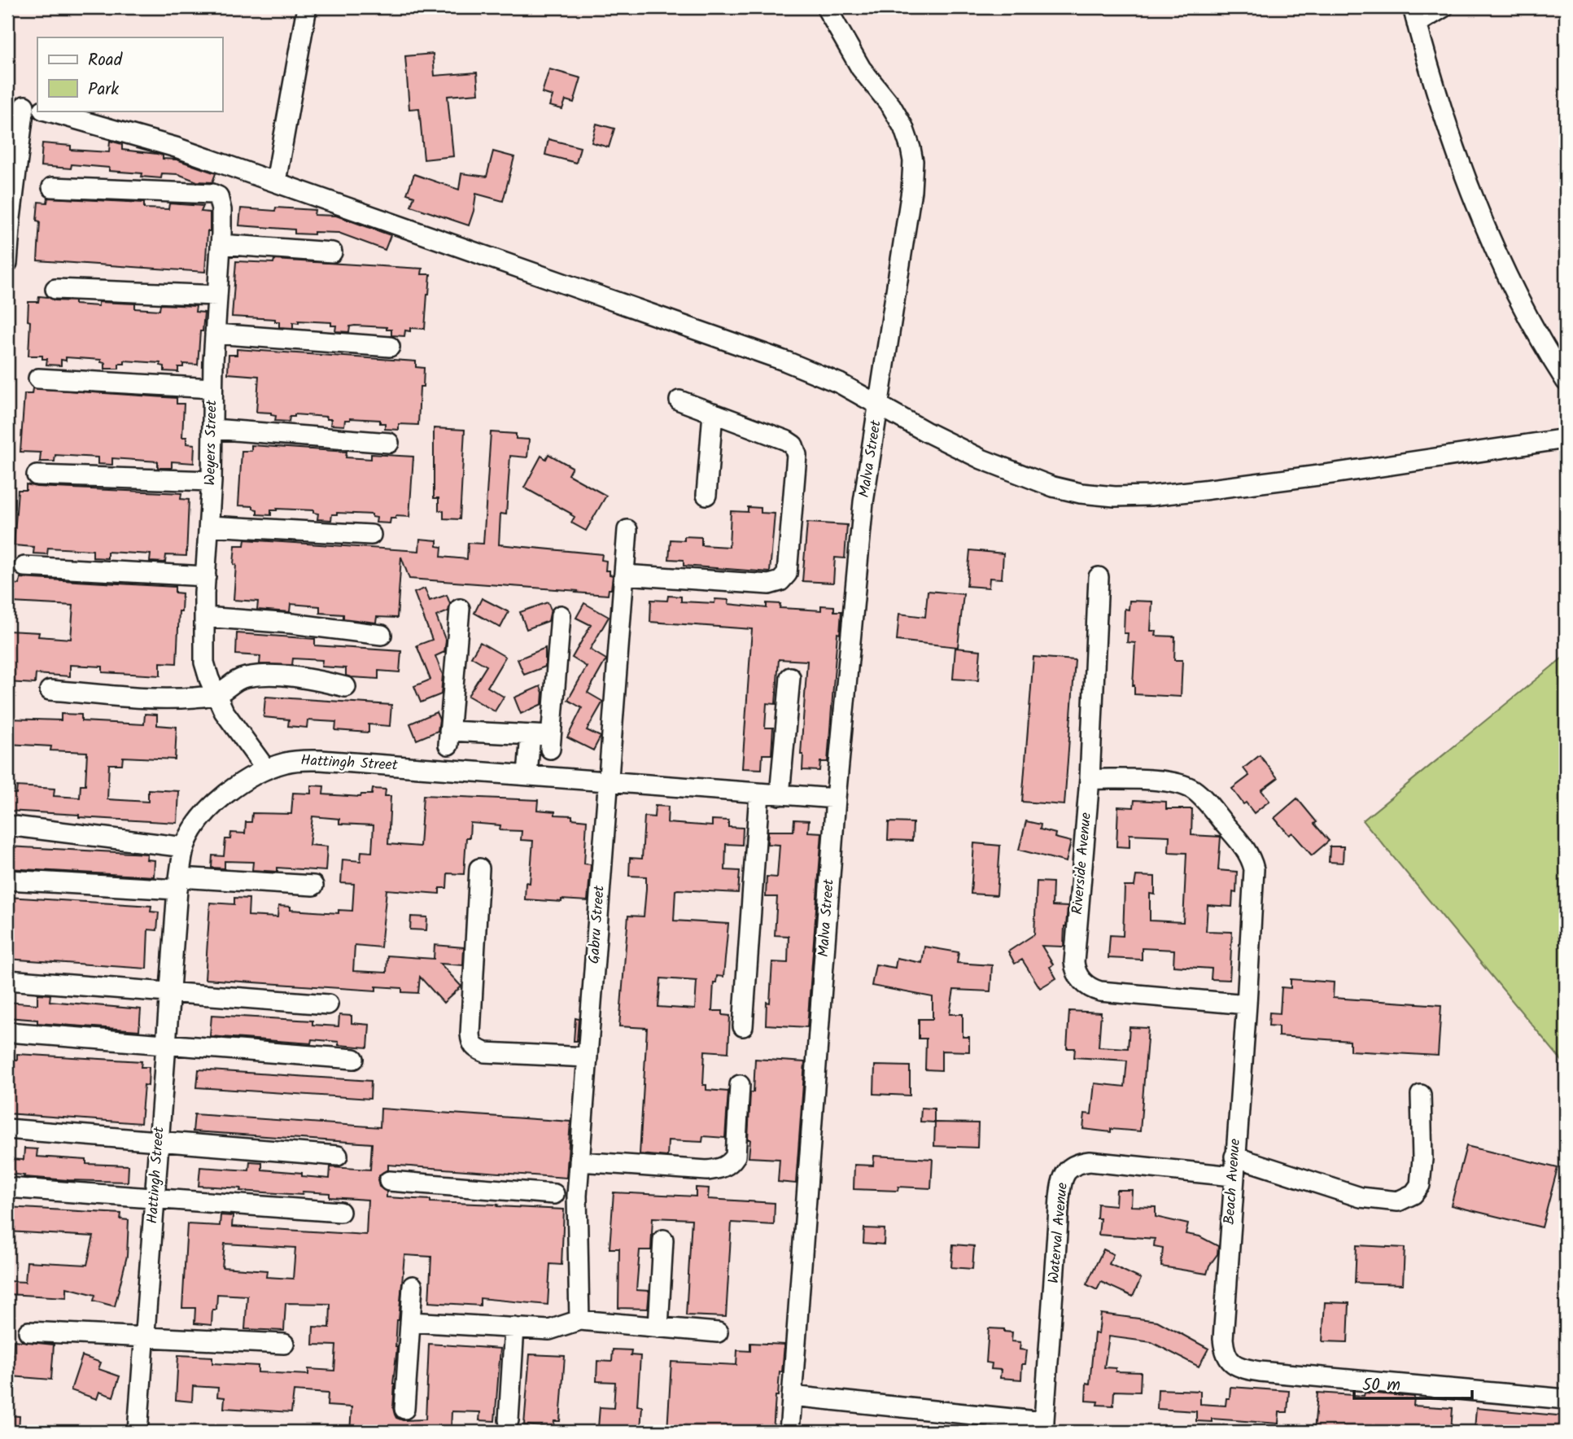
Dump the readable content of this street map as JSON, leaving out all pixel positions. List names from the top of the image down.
{
  "streets": {
    "street": [
      "Weyers Street",
      "Malva Street",
      "Hattingh Street",
      "Riverside Avenue",
      "Gabru Street",
      "Beach Avenue",
      "Waterval Avenue"
    ]
  },
  "crossings": [
    ["Weyers Street", "Hattingh Street"],
    ["Malva Street", "Hattingh Street"],
    ["Hattingh Street", "Gabru Street"],
    ["Riverside Avenue", "Beach Avenue"],
    ["Beach Avenue", "Waterval Avenue"]
  ],
  "legend": ["Road", "Park"],
  "scale_bar": "50 m"
}
